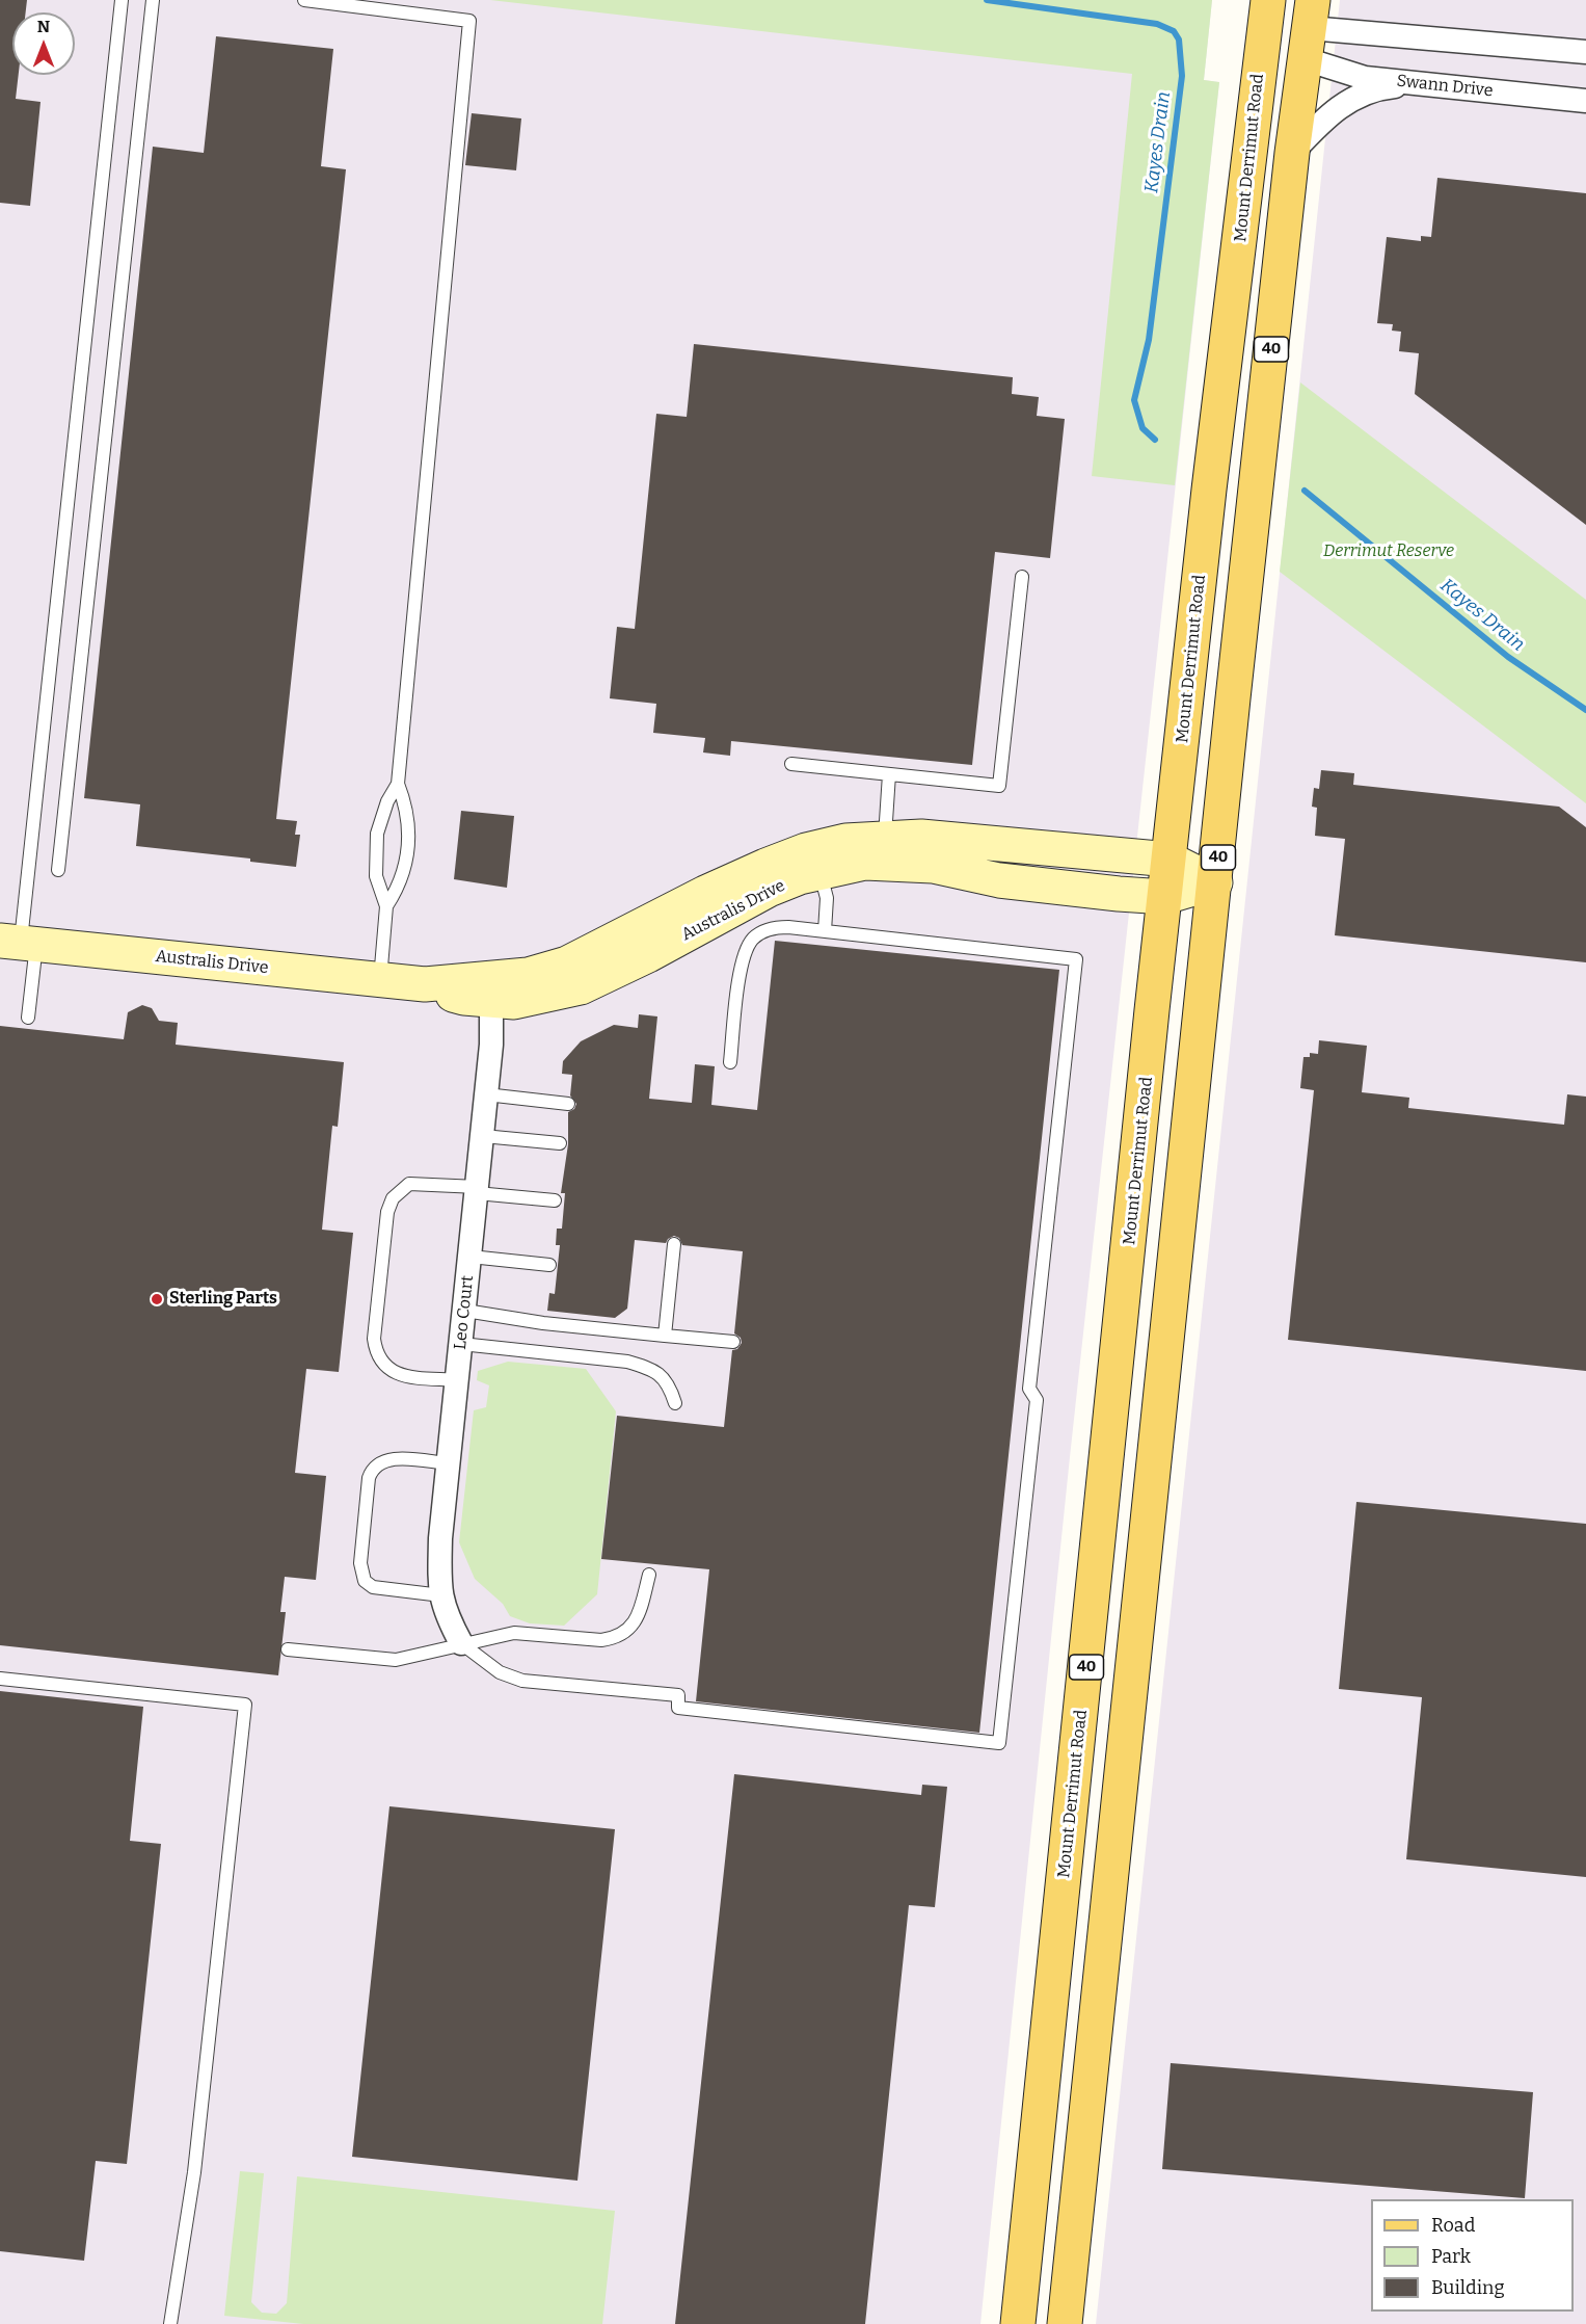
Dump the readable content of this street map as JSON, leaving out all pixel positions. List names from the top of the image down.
{
  "streets": {
    "main road": ["Mount Derrimut Road", "40"],
    "street": ["Swann Drive", "Australis Drive", "Leo Court"]
  },
  "crossings": [
    ["Swann Drive", "40"],
    ["Mount Derrimut Road", "Australis Drive"],
    ["Australis Drive", "Leo Court"]
  ],
  "water": ["Kayes Drain"],
  "parks": ["Derrimut Reserve"],
  "places": ["Sterling Parts"],
  "legend": ["Road", "Park", "Building"],
  "north": "top"
}
